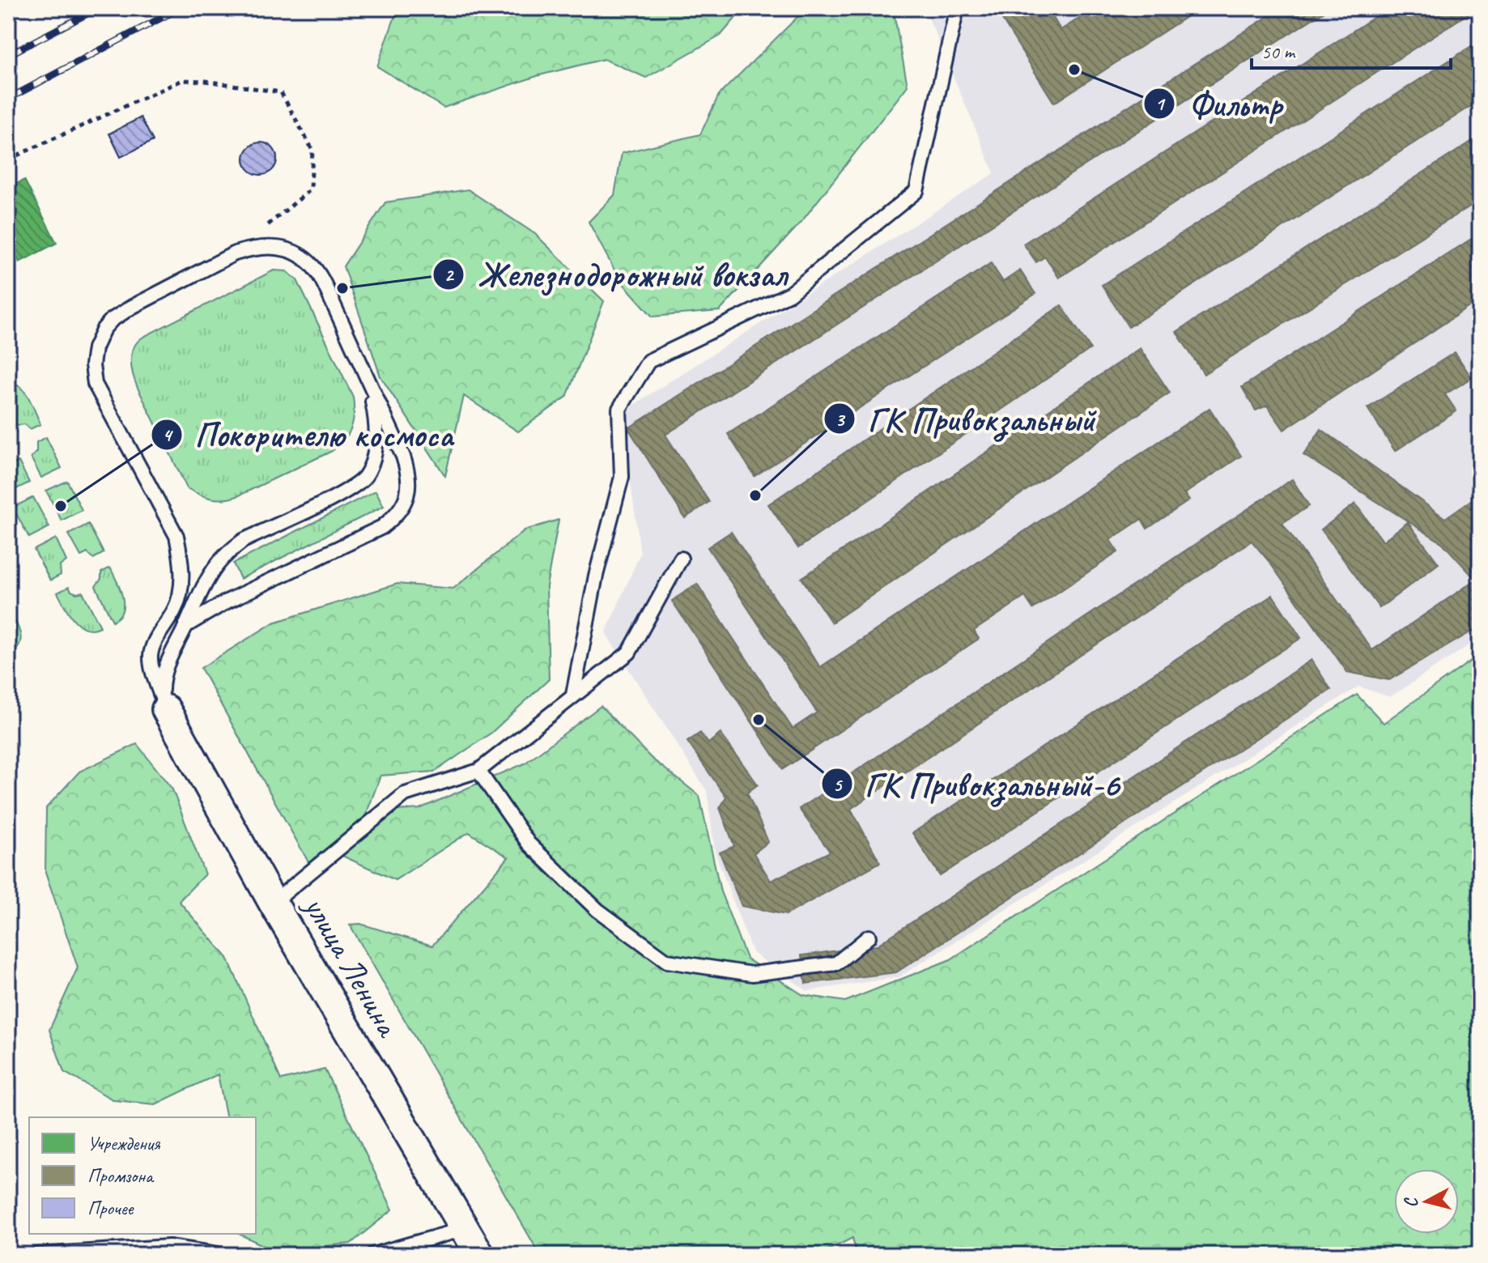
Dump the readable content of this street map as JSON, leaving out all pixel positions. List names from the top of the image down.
{
  "streets": {
    "street": ["улица Ленина"]
  },
  "places": [
    "Фильтр",
    "Железнодорожный вокзал",
    "ГК Привокзальный",
    "Покорителю космоса",
    "ГК Привокзальный-6"
  ],
  "legend": ["Учреждения", "Промзона", "Прочее"],
  "scale_bar": "50 m",
  "north": "left"
}
